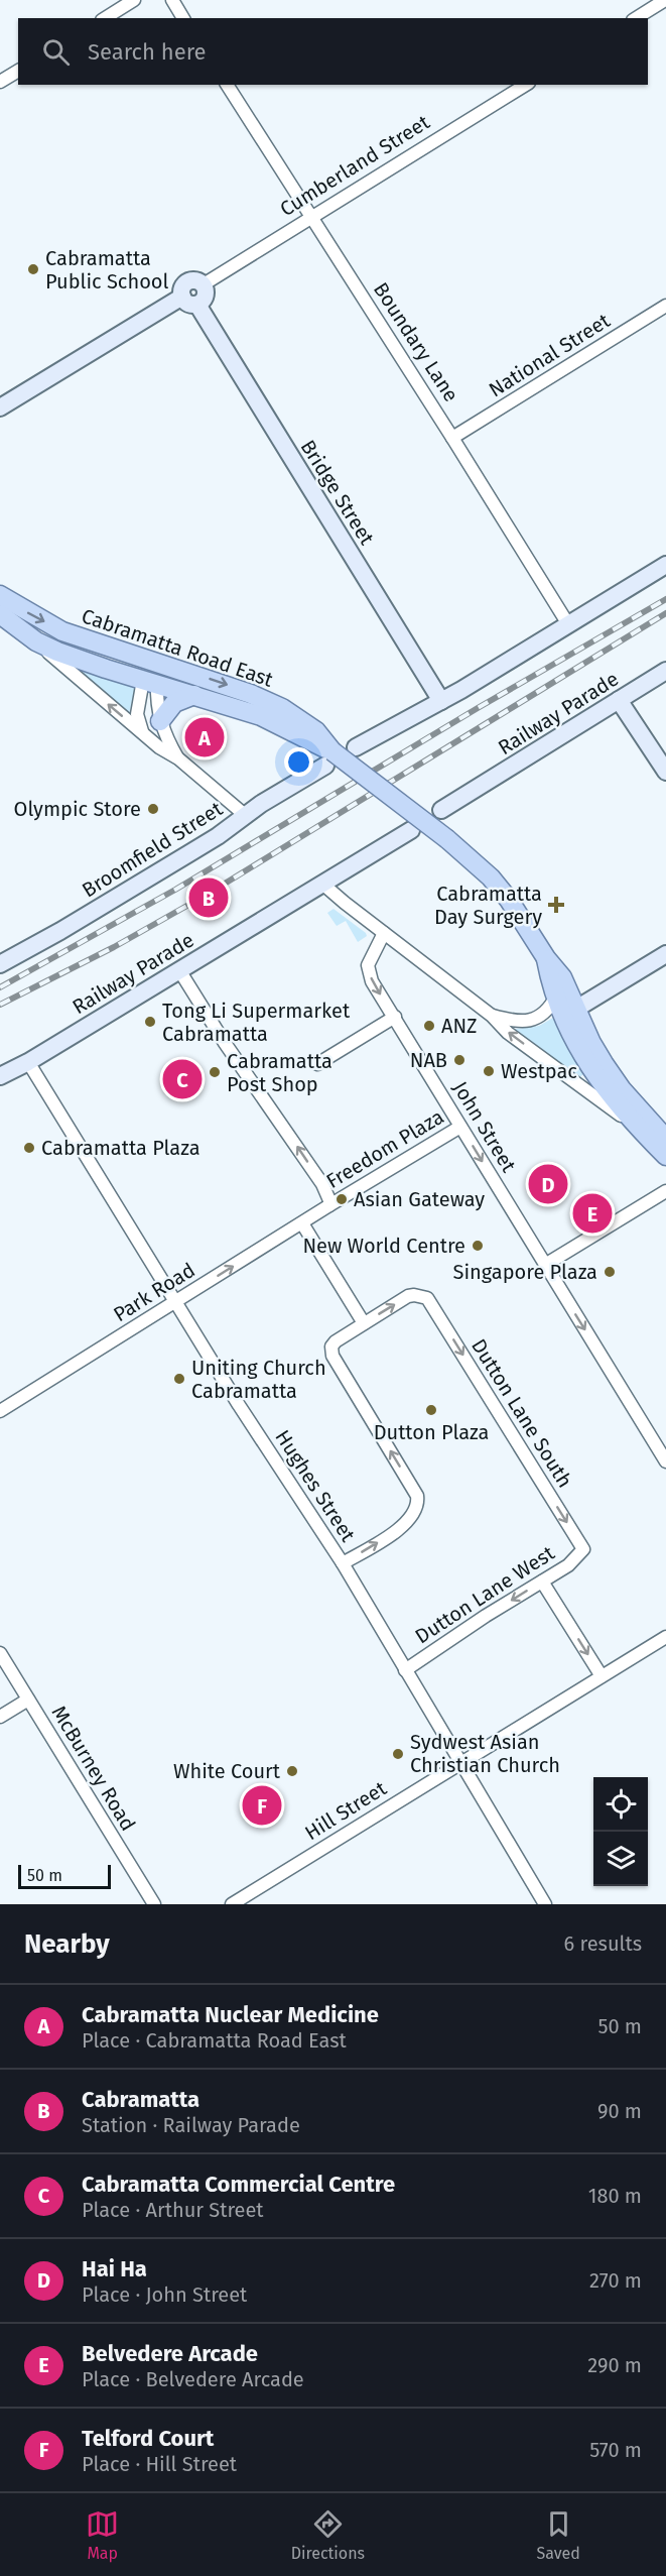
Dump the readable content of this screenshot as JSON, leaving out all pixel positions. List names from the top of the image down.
{
  "streets": {
    "main road": ["Cabramatta Road East"],
    "street": [
      "Cumberland Street",
      "Boundary Lane",
      "National Street",
      "Bridge Street",
      "Railway Parade",
      "Broomfield Street",
      "John Street",
      "Freedom Plaza",
      "Park Road",
      "Dutton Lane South",
      "Hughes Street",
      "Dutton Lane West",
      "McBurney Road",
      "Hill Street"
    ]
  },
  "crossings": [
    ["Cumberland Street", "Boundary Lane"],
    ["Cumberland Street", "Bridge Street"],
    ["Boundary Lane", "National Street"],
    ["Cabramatta Road East", "Broomfield Street"],
    ["Railway Parade", "Hughes Street"],
    ["John Street", "Freedom Plaza"],
    ["Freedom Plaza", "Park Road"],
    ["Park Road", "Hughes Street"],
    ["Dutton Lane South", "Dutton Lane West"],
    ["Hughes Street", "Dutton Lane West"],
    ["Hughes Street", "Hill Street"]
  ],
  "one_way": [
    "John Street",
    "Park Road",
    "Dutton Lane South",
    "Dutton Lane West"
  ],
  "places": {
    "other": [
      "Cabramatta Public School",
      "Olympic Store",
      "Tong Li Supermarket Cabramatta",
      "ANZ",
      "NAB",
      "Westpac",
      "Cabramatta Post Shop",
      "Cabramatta Plaza",
      "Asian Gateway",
      "New World Centre",
      "Singapore Plaza",
      "Uniting Church Cabramatta",
      "Dutton Plaza",
      "Sydwest Asian Christian Church",
      "White Court"
    ],
    "health": ["Cabramatta Day Surgery"]
  },
  "scale_bar": "50 m",
  "page": {
    "search": "Search here",
    "pins": [
      "A",
      "B",
      "C",
      "D",
      "E",
      "F"
    ],
    "scale": "50 m",
    "heading": ["Nearby", "6 results"],
    "list": [
      {
        "mark": "A",
        "name": "Cabramatta Nuclear Medicine",
        "note": "Place · Cabramatta Road East",
        "value": "50 m"
      },
      {
        "mark": "B",
        "name": "Cabramatta",
        "note": "Station · Railway Parade",
        "value": "90 m"
      },
      {
        "mark": "C",
        "name": "Cabramatta Commercial Centre",
        "note": "Place · Arthur Street",
        "value": "180 m"
      },
      {
        "mark": "D",
        "name": "Hai Ha",
        "note": "Place · John Street",
        "value": "270 m"
      },
      {
        "mark": "E",
        "name": "Belvedere Arcade",
        "note": "Place · Belvedere Arcade",
        "value": "290 m"
      },
      {
        "mark": "F",
        "name": "Telford Court",
        "note": "Place · Hill Street",
        "value": "570 m"
      }
    ],
    "nav": ["Map", "Directions", "Saved"]
  }
}
